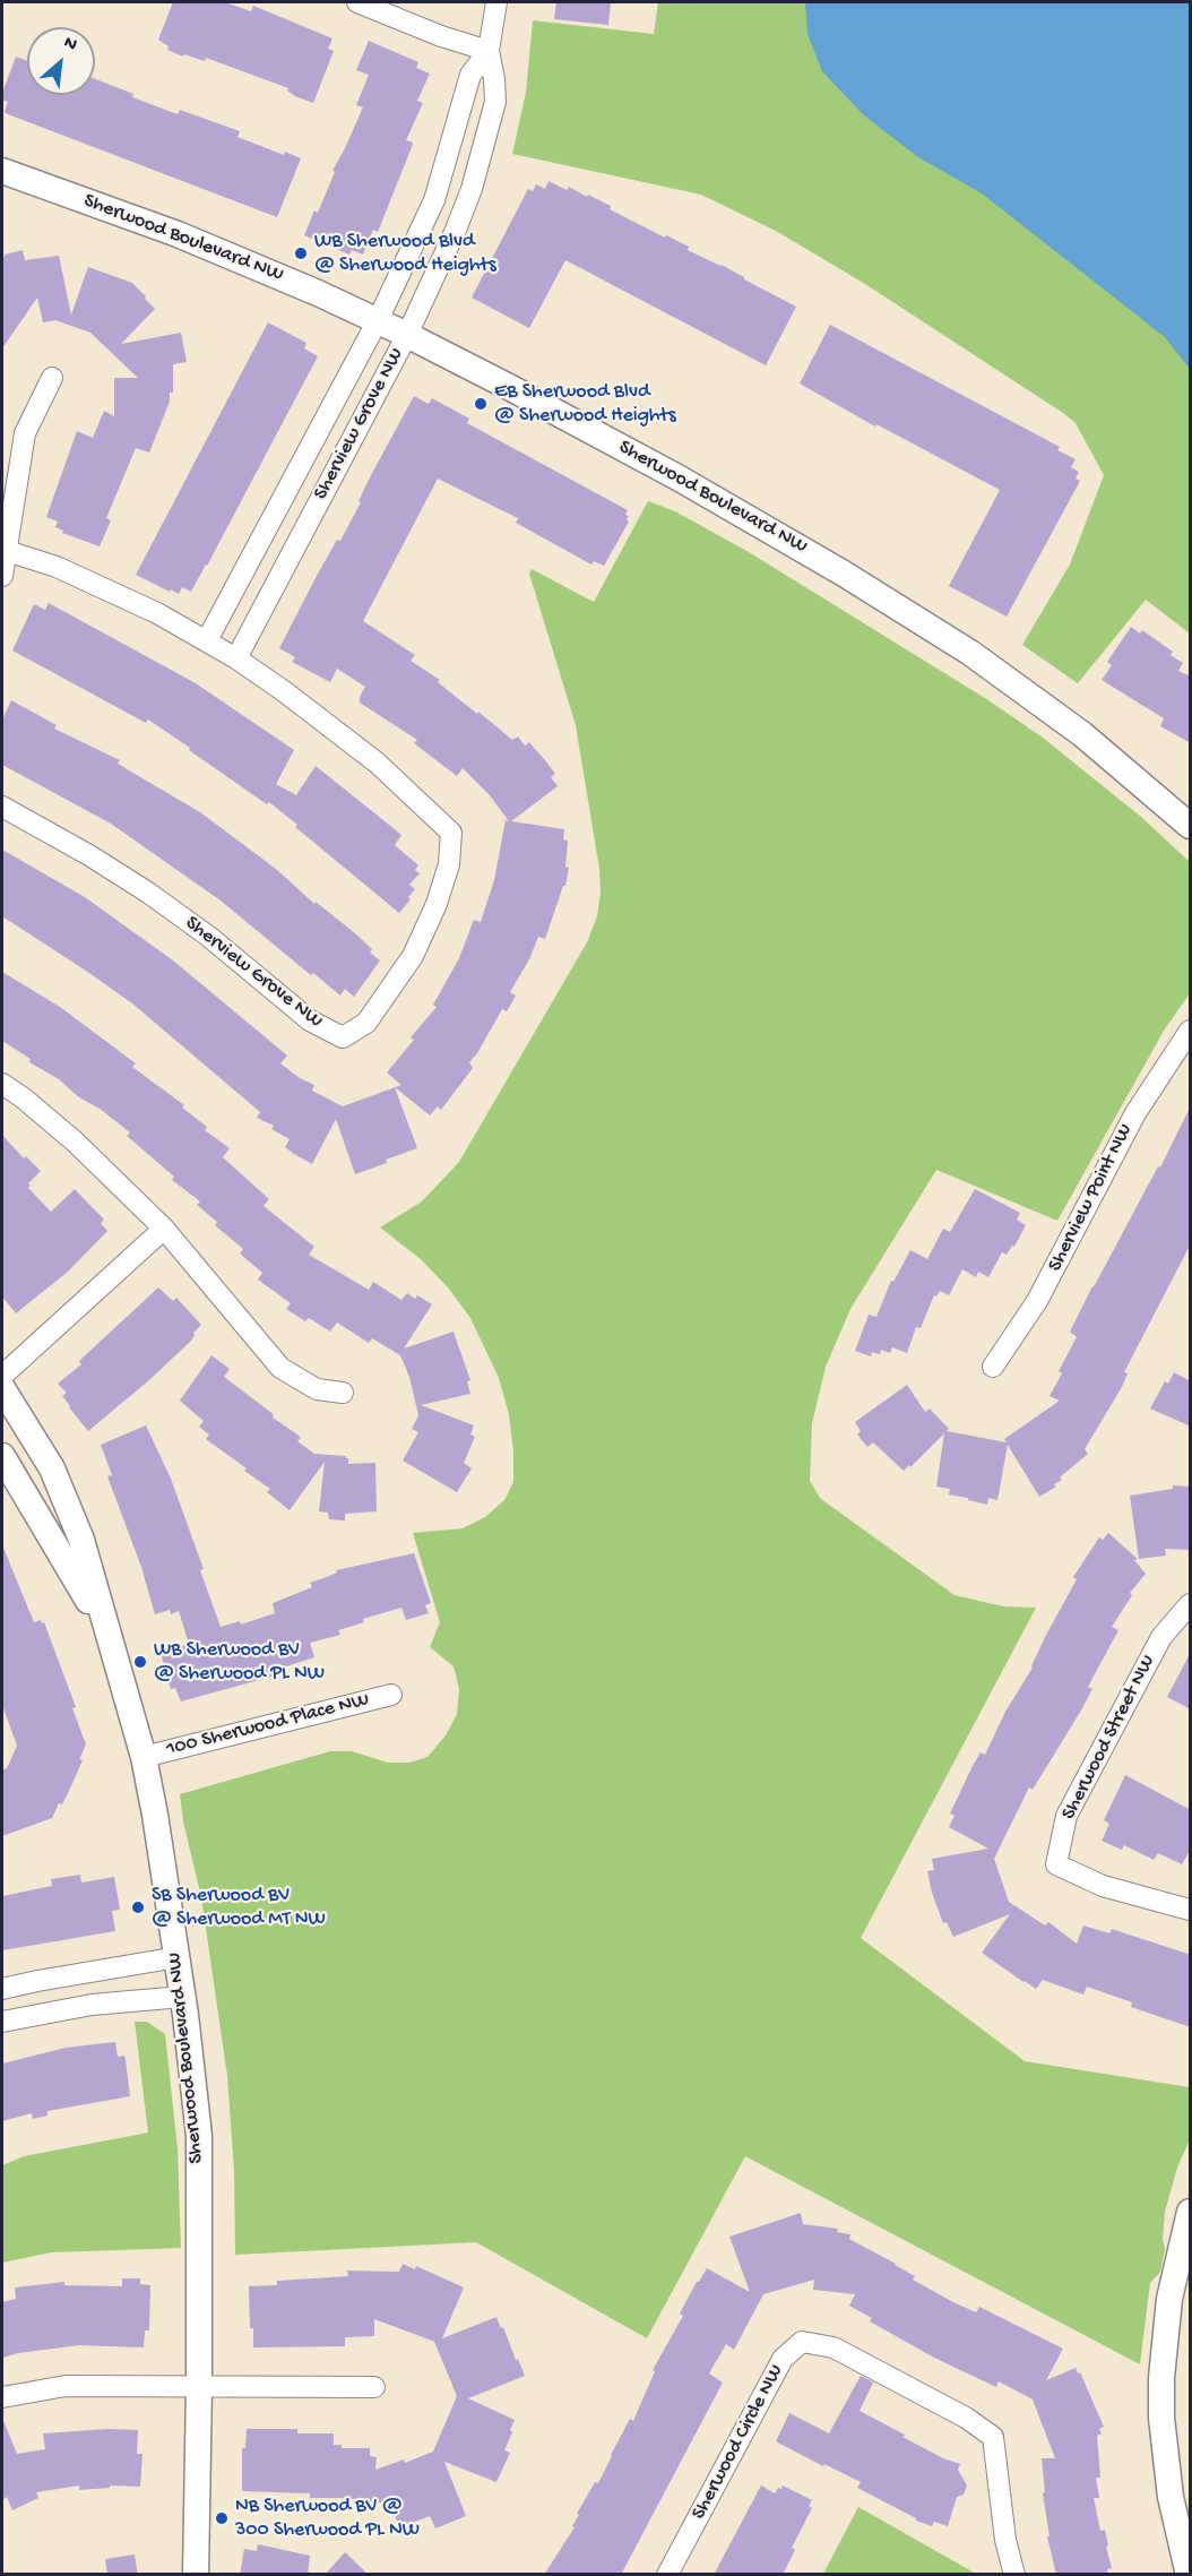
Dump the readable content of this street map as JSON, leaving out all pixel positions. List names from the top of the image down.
{
  "streets": {
    "street": [
      "Sherwood Boulevard NW",
      "Sherview Grove NW",
      "Sherview Point NW",
      "100 Sherwood Place NW",
      "Sherwood Street NW",
      "Sherwood Circle NW"
    ]
  },
  "crossings": [
    ["Sherwood Boulevard NW", "Sherview Grove NW"],
    ["Sherwood Boulevard NW", "100 Sherwood Place NW"]
  ],
  "places": [
    "WB Sherwood Blvd @ Sherwood Heights",
    "EB Sherwood Blvd @ Sherwood Heights",
    "WB Sherwood BV @ Sherwood PL NW",
    "SB Sherwood BV @ Sherwood MT NW",
    "NB Sherwood BV @ 300 Sherwood PL NW"
  ],
  "north": "top right"
}
